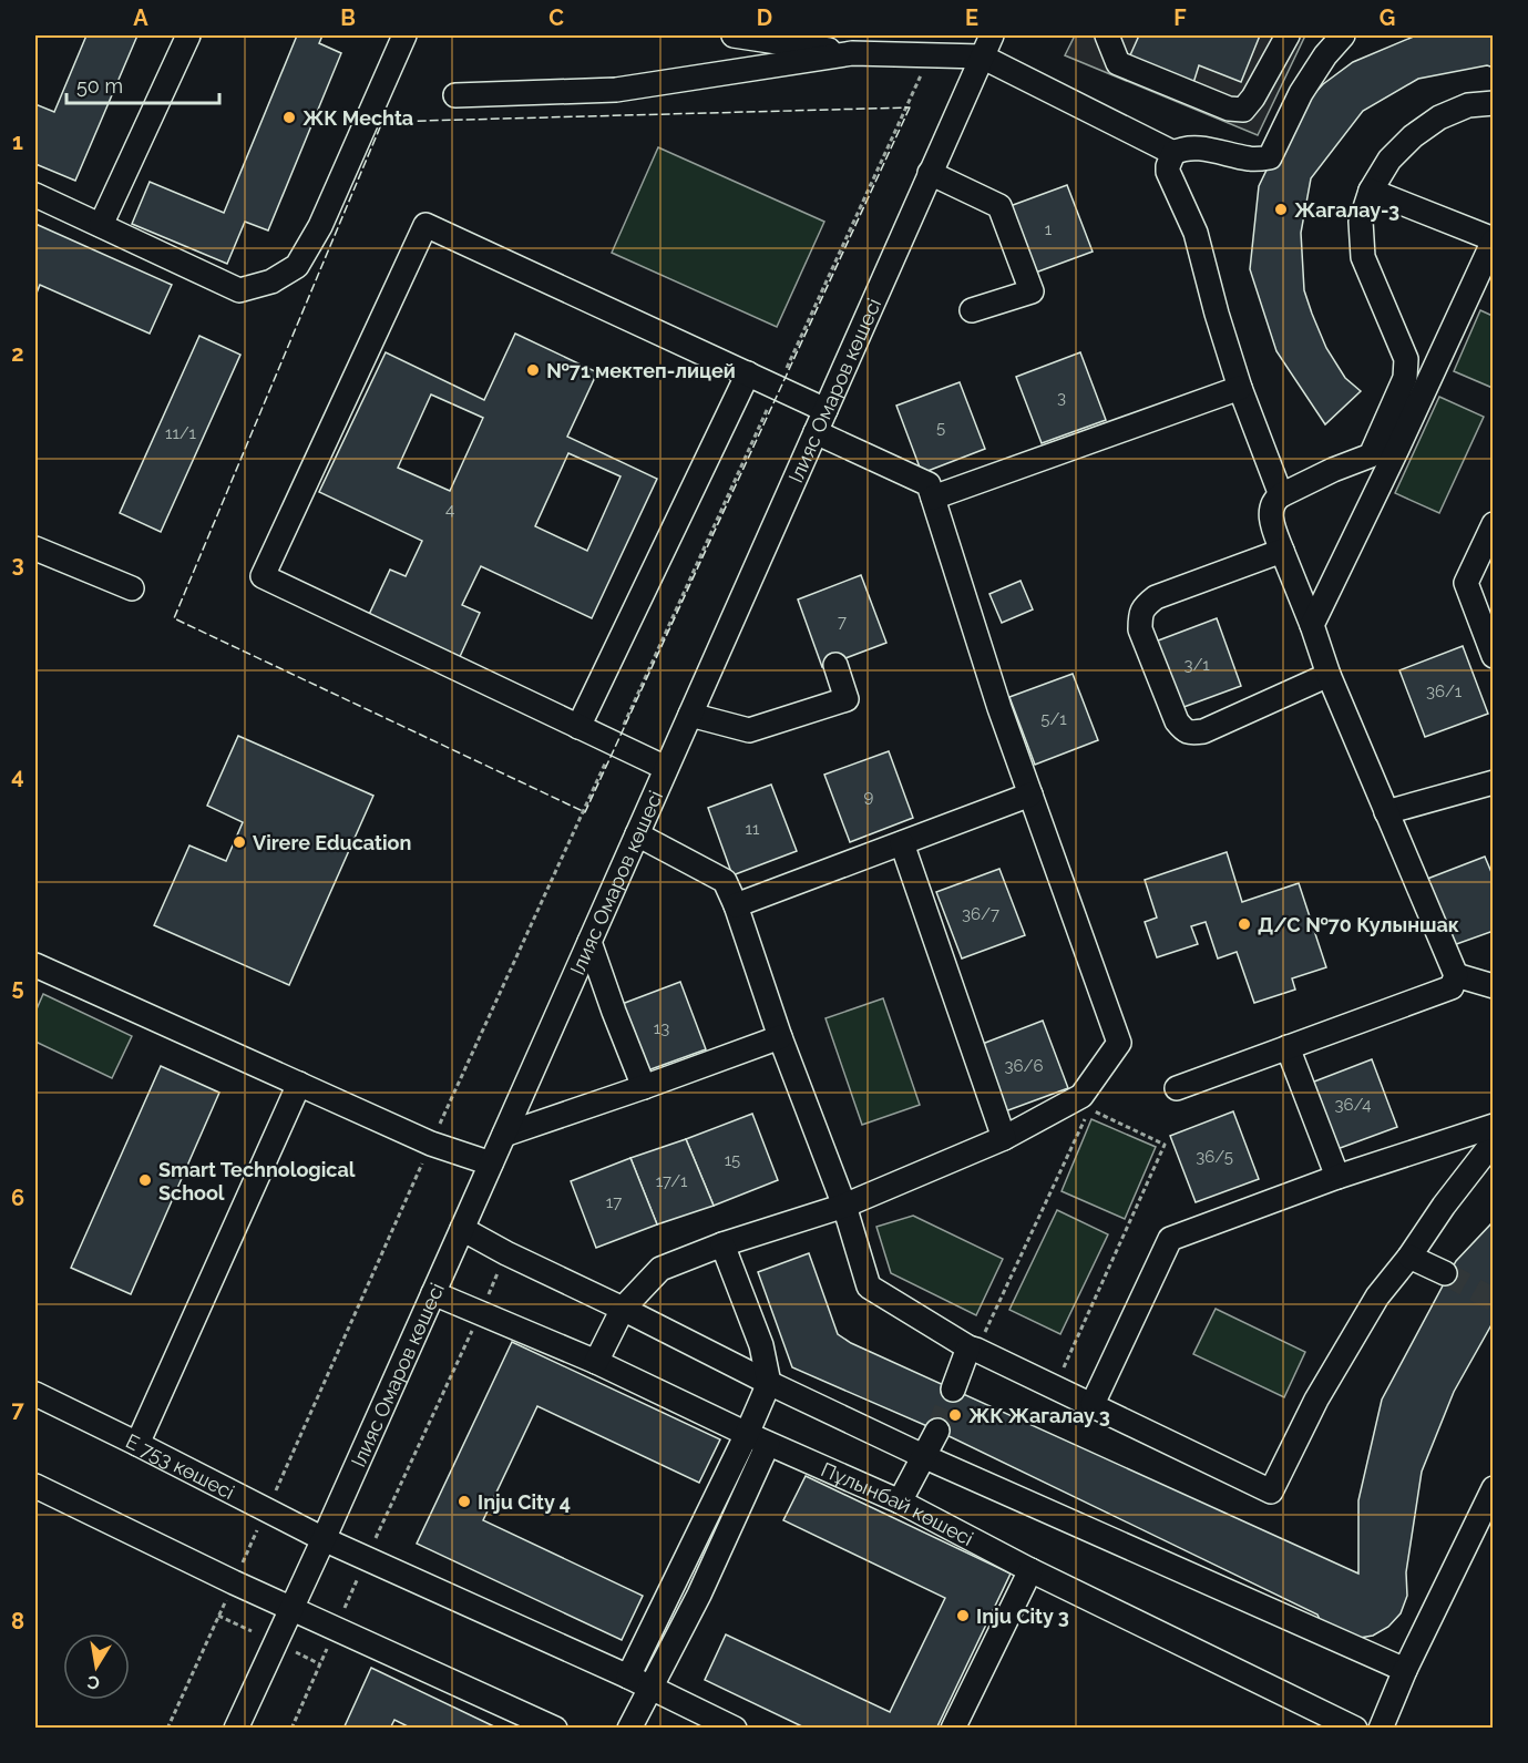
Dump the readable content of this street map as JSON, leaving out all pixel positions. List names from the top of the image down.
{
  "streets": {
    "street": ["Ілияс Омаров көшесі", "Е 753 көшесі", "Пұлынбай көшесі"]
  },
  "crossings": [
    ["Ілияс Омаров көшесі", "Е 753 көшесі"],
    ["Ілияс Омаров көшесі", "Пұлынбай көшесі"]
  ],
  "places": [
    "ЖК Mechta",
    "Жагалау-3",
    "№71 мектеп-лицей",
    "Virere Education",
    "Д/С №70 Кулыншак",
    "Smart Technological School",
    "ЖК Жагалау 3",
    "Inju City 4",
    "Inju City 3"
  ],
  "house_numbers": [
    "1",
    "3",
    "5",
    "11/1",
    "4",
    "7",
    "3/1",
    "36/1",
    "5/1",
    "9",
    "11",
    "36/7",
    "13",
    "36/6",
    "36/4",
    "36/5",
    "15",
    "17/1",
    "17"
  ],
  "scale_bar": "50 m",
  "north": "bottom",
  "grid": {
    "columns": [
      "A",
      "B",
      "C",
      "D",
      "E",
      "F",
      "G"
    ],
    "rows": [
      "1",
      "2",
      "3",
      "4",
      "5",
      "6",
      "7",
      "8"
    ]
  }
}
